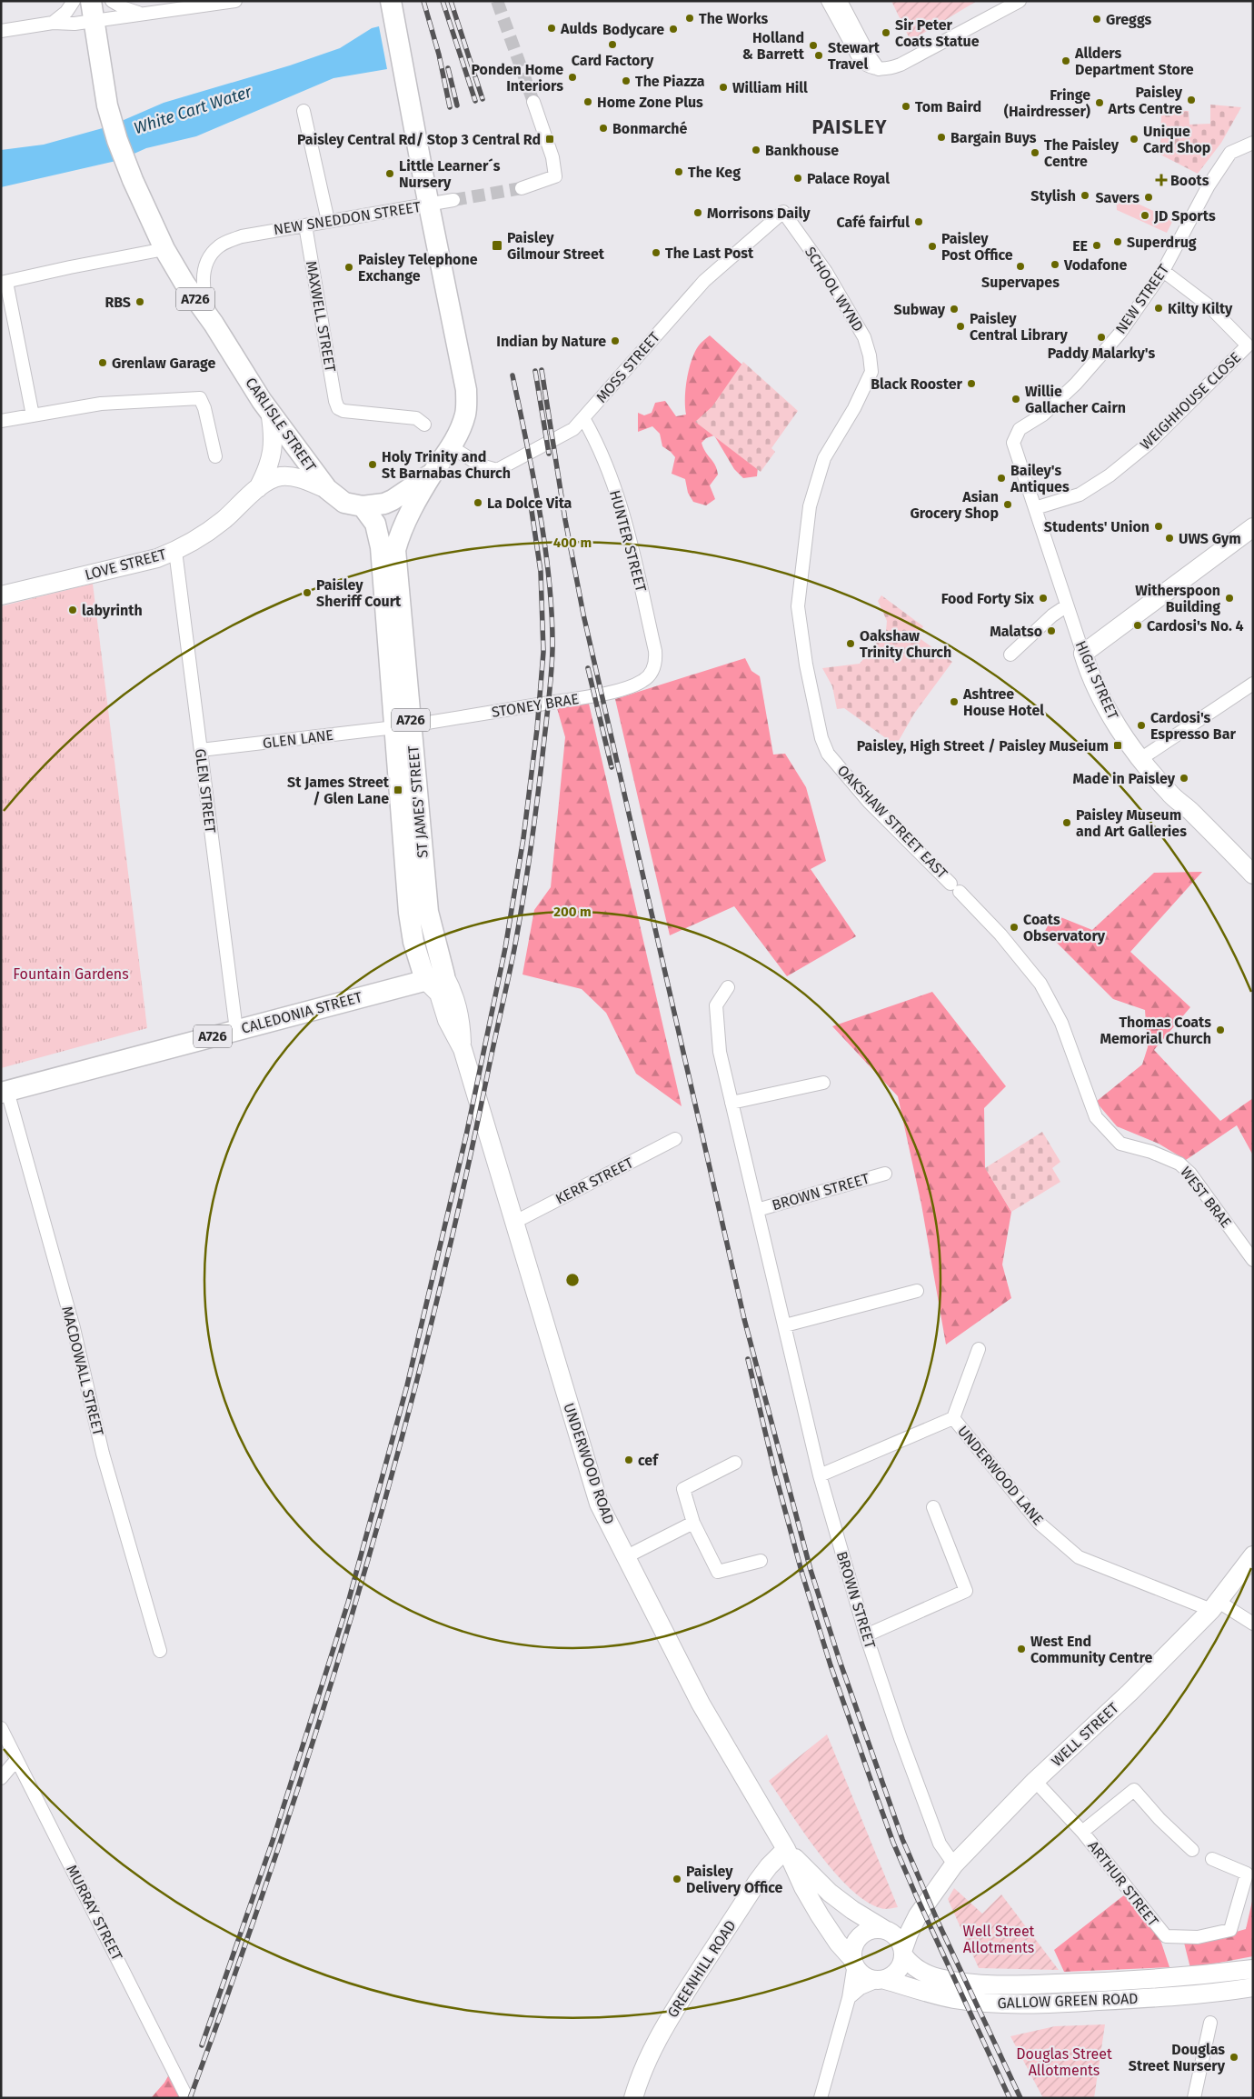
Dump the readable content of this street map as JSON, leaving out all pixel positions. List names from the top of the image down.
{
  "streets": {
    "main road": [
      "A726",
      "CARLISLE STREET",
      "LOVE STREET",
      "HIGH STREET",
      "ST JAMES' STREET",
      "CALEDONIA STREET",
      "UNDERWOOD ROAD",
      "WELL STREET",
      "GREENHILL ROAD",
      "GALLOW GREEN ROAD"
    ],
    "street": [
      "NEW SNEDDON STREET",
      "SCHOOL WYND",
      "NEW STREET",
      "MAXWELL STREET",
      "MOSS STREET",
      "WEIGHHOUSE CLOSE",
      "HUNTER STREET",
      "STONEY BRAE",
      "GLEN LANE",
      "GLEN STREET",
      "OAKSHAW STREET EAST",
      "KERR STREET",
      "BROWN STREET",
      "WEST BRAE",
      "MACDOWALL STREET",
      "UNDERWOOD LANE",
      "ARTHUR STREET",
      "MURRAY STREET"
    ]
  },
  "crossings": [
    ["NEW SNEDDON STREET", "A726"],
    ["NEW SNEDDON STREET", "MAXWELL STREET"],
    ["NEW SNEDDON STREET", "CARLISLE STREET"],
    ["SCHOOL WYND", "MOSS STREET"],
    ["SCHOOL WYND", "OAKSHAW STREET EAST"],
    ["A726", "MOSS STREET"],
    ["A726", "CARLISLE STREET"],
    ["A726", "ST JAMES' STREET"],
    ["NEW STREET", "WEIGHHOUSE CLOSE"],
    ["NEW STREET", "HIGH STREET"],
    ["MOSS STREET", "HUNTER STREET"],
    ["WEIGHHOUSE CLOSE", "HIGH STREET"],
    ["CARLISLE STREET", "LOVE STREET"],
    ["CARLISLE STREET", "ST JAMES' STREET"],
    ["HUNTER STREET", "STONEY BRAE"],
    ["LOVE STREET", "GLEN STREET"],
    ["STONEY BRAE", "GLEN LANE"],
    ["STONEY BRAE", "ST JAMES' STREET"],
    ["GLEN LANE", "GLEN STREET"],
    ["GLEN LANE", "ST JAMES' STREET"],
    ["GLEN STREET", "CALEDONIA STREET"],
    ["ST JAMES' STREET", "CALEDONIA STREET"],
    ["ST JAMES' STREET", "UNDERWOOD ROAD"],
    ["OAKSHAW STREET EAST", "WEST BRAE"],
    ["CALEDONIA STREET", "MACDOWALL STREET"],
    ["CALEDONIA STREET", "UNDERWOOD ROAD"],
    ["KERR STREET", "UNDERWOOD ROAD"],
    ["BROWN STREET", "WELL STREET"],
    ["UNDERWOOD ROAD", "WELL STREET"],
    ["UNDERWOOD ROAD", "GREENHILL ROAD"],
    ["UNDERWOOD ROAD", "GALLOW GREEN ROAD"],
    ["UNDERWOOD LANE", "WELL STREET"],
    ["WELL STREET", "ARTHUR STREET"],
    ["WELL STREET", "GALLOW GREEN ROAD"]
  ],
  "districts": ["PAISLEY"],
  "water": ["White Cart Water"],
  "parks": ["Fountain Gardens", "Well Street Allotments", "Douglas Street Allotments"],
  "places": {
    "other": [
      "The Works",
      "Greggs",
      "Aulds",
      "Bodycare",
      "Sir Peter Coats Statue",
      "Card Factory",
      "Holland & Barrett",
      "Stewart Travel",
      "Allders Department Store",
      "Ponden Home Interiors",
      "The Piazza",
      "William Hill",
      "Paisley Arts Centre",
      "Home Zone Plus",
      "Fringe (Hairdresser)",
      "Tom Baird",
      "Bonmarché",
      "Bargain Buys",
      "Unique Card Shop",
      "Bankhouse",
      "The Paisley Centre",
      "The Keg",
      "Little Learner´s Nursery",
      "Palace Royal",
      "Stylish",
      "Savers",
      "Morrisons Daily",
      "JD Sports",
      "Café fairful",
      "Superdrug",
      "EE",
      "Paisley Post Office",
      "The Last Post",
      "Vodafone",
      "Supervapes",
      "Paisley Telephone Exchange",
      "RBS",
      "Kilty Kilty",
      "Subway",
      "Paisley Central Library",
      "Paddy Malarky's",
      "Indian by Nature",
      "Grenlaw Garage",
      "Black Rooster",
      "Willie Gallacher Cairn",
      "Holy Trinity and St Barnabas Church",
      "Bailey's Antiques",
      "La Dolce Vita",
      "Asian Grocery Shop",
      "Students' Union",
      "UWS Gym",
      "Paisley Sheriff Court",
      "Food Forty Six",
      "Witherspoon Building",
      "labyrinth",
      "Cardosi's No. 4",
      "Malatso",
      "Oakshaw Trinity Church",
      "Ashtree House Hotel",
      "Cardosi's Espresso Bar",
      "Made in Paisley",
      "Paisley Museum and Art Galleries",
      "Coats Observatory",
      "Thomas Coats Memorial Church",
      "cef",
      "West End Community Centre",
      "Paisley Delivery Office",
      "Douglas Street Nursery"
    ],
    "transit": [
      "Paisley Central Rd/ Stop 3 Central Rd",
      "Paisley Gilmour Street",
      "Paisley, High Street / Paisley Museium",
      "St James Street / Glen Lane"
    ],
    "health": ["Boots"]
  },
  "rings": ["400 m", "200 m"]
}
